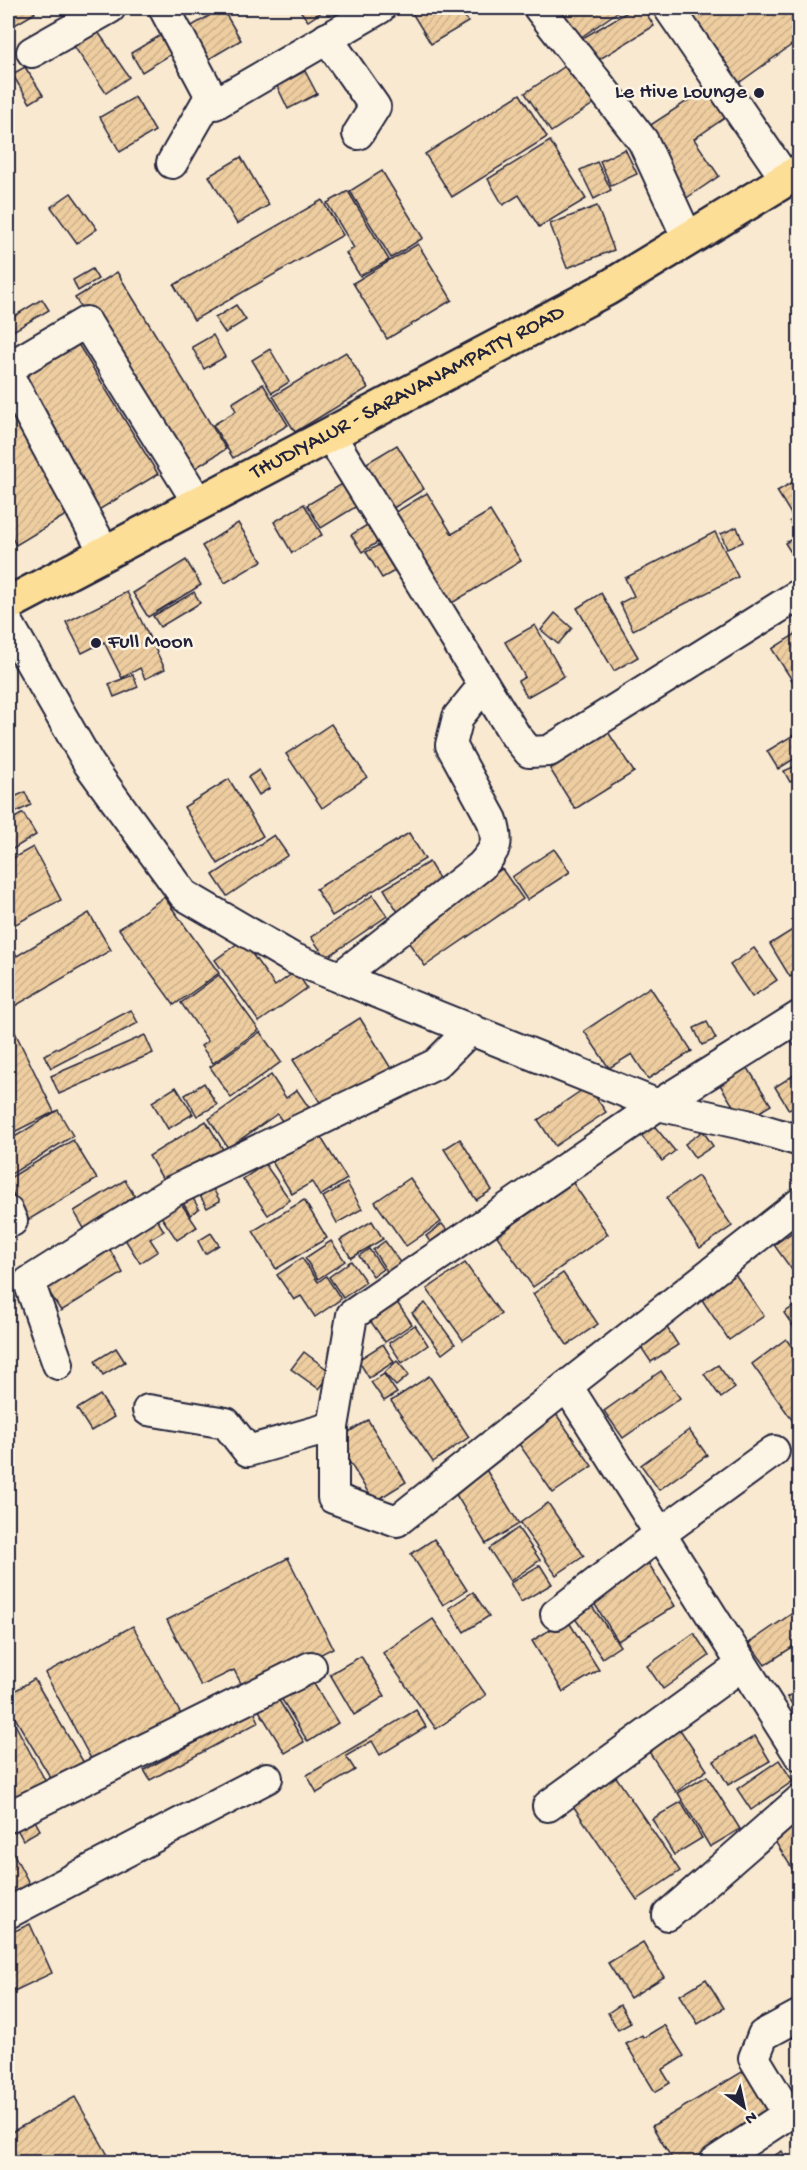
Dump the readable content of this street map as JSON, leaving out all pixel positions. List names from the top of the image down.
{
  "streets": {
    "main road": ["THUDIYALUR - SARAVANAMPATTY ROAD"]
  },
  "places": ["Le Hive Lounge", "Full Moon"],
  "north": "bottom right"
}
